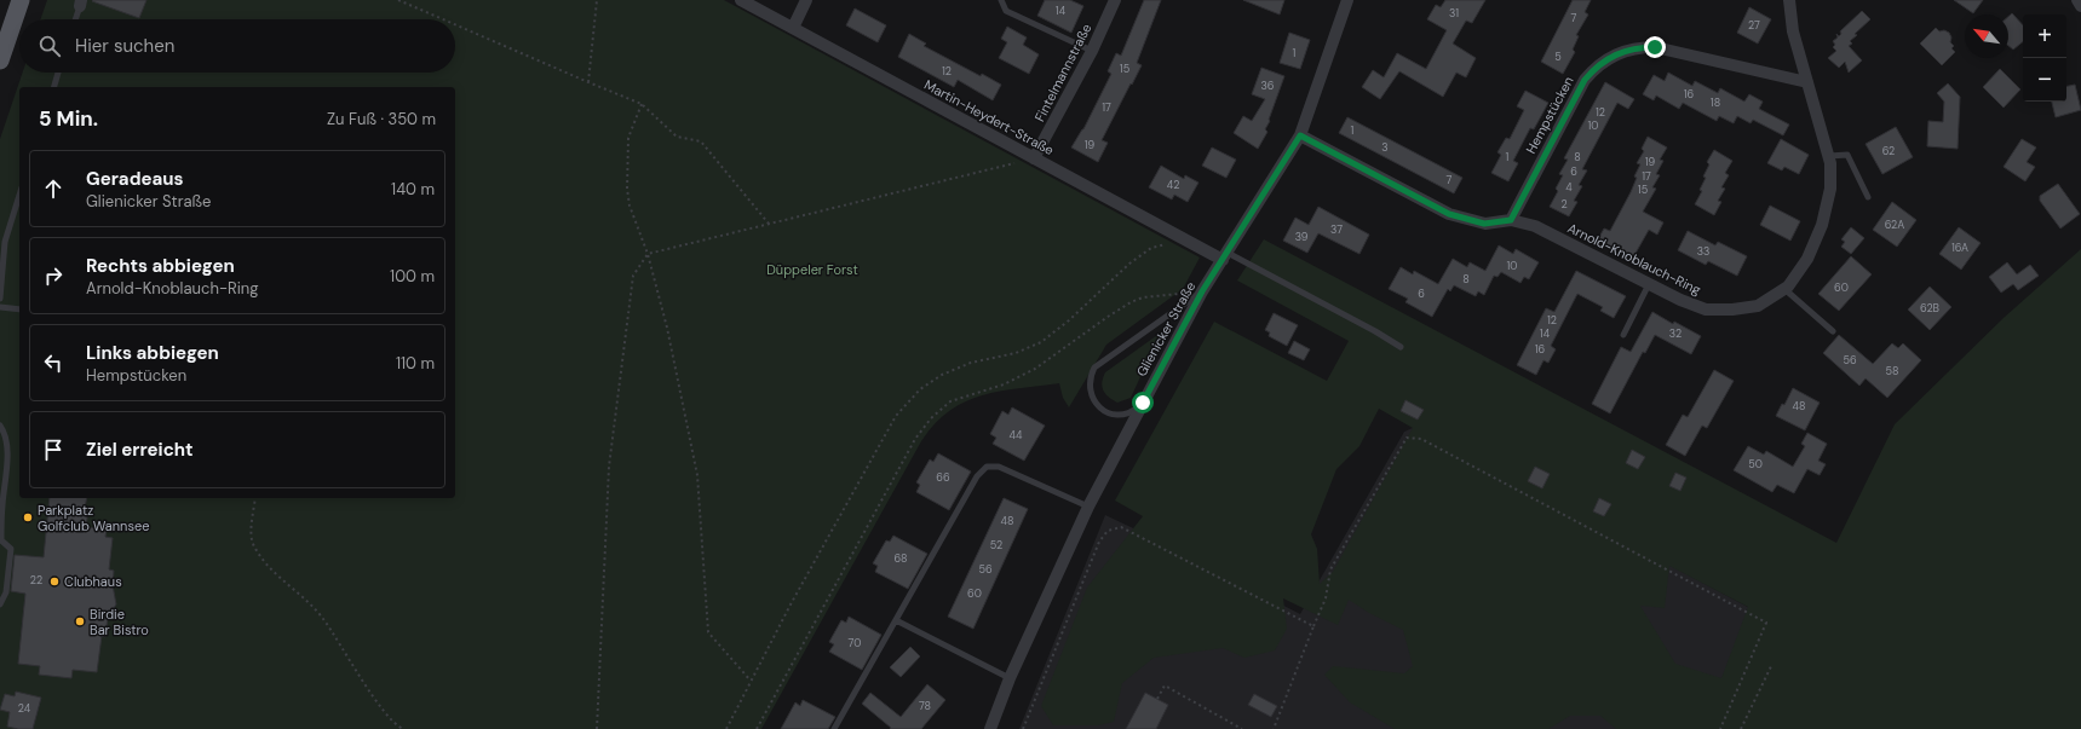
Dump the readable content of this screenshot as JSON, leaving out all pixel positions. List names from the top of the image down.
{
  "streets": {
    "street": [
      "Fintelmannstraße",
      "Hempstücken",
      "Martin-Heydert-Straße",
      "Arnold-Knoblauch-Ring",
      "Glienicker Straße"
    ]
  },
  "crossings": [
    ["Fintelmannstraße", "Martin-Heydert-Straße"],
    ["Hempstücken", "Arnold-Knoblauch-Ring"],
    ["Martin-Heydert-Straße", "Glienicker Straße"],
    ["Arnold-Knoblauch-Ring", "Glienicker Straße"]
  ],
  "parks": ["Düppeler Forst"],
  "places": ["Parkplatz Golfclub Wannsee", "Clubhaus", "Birdie Bar Bistro"],
  "house_numbers": [
    "14",
    "31",
    "7",
    "27",
    "1",
    "5",
    "15",
    "12",
    "36",
    "16",
    "18",
    "17",
    "12",
    "10",
    "1",
    "19",
    "3",
    "62",
    "1",
    "8",
    "19",
    "6",
    "17",
    "7",
    "42",
    "4",
    "15",
    "2",
    "62A",
    "37",
    "39",
    "16A",
    "33",
    "10",
    "8",
    "60",
    "6",
    "62B",
    "12",
    "14",
    "32",
    "16",
    "56",
    "58",
    "48",
    "44",
    "50",
    "66",
    "48",
    "52",
    "68",
    "56",
    "22",
    "60",
    "70",
    "78",
    "24"
  ],
  "north": "top left",
  "page": {
    "map_buttons": ["+", "−"],
    "search": "Hier suchen",
    "heading": ["5 Min.", "Zu Fuß · 350 m"],
    "list": [
      ["Geradeaus", "Glienicker Straße", "140 m"],
      ["Rechts abbiegen", "Arnold-Knoblauch-Ring", "100 m"],
      ["Links abbiegen", "Hempstücken", "110 m"],
      "Ziel erreicht"
    ]
  }
}
